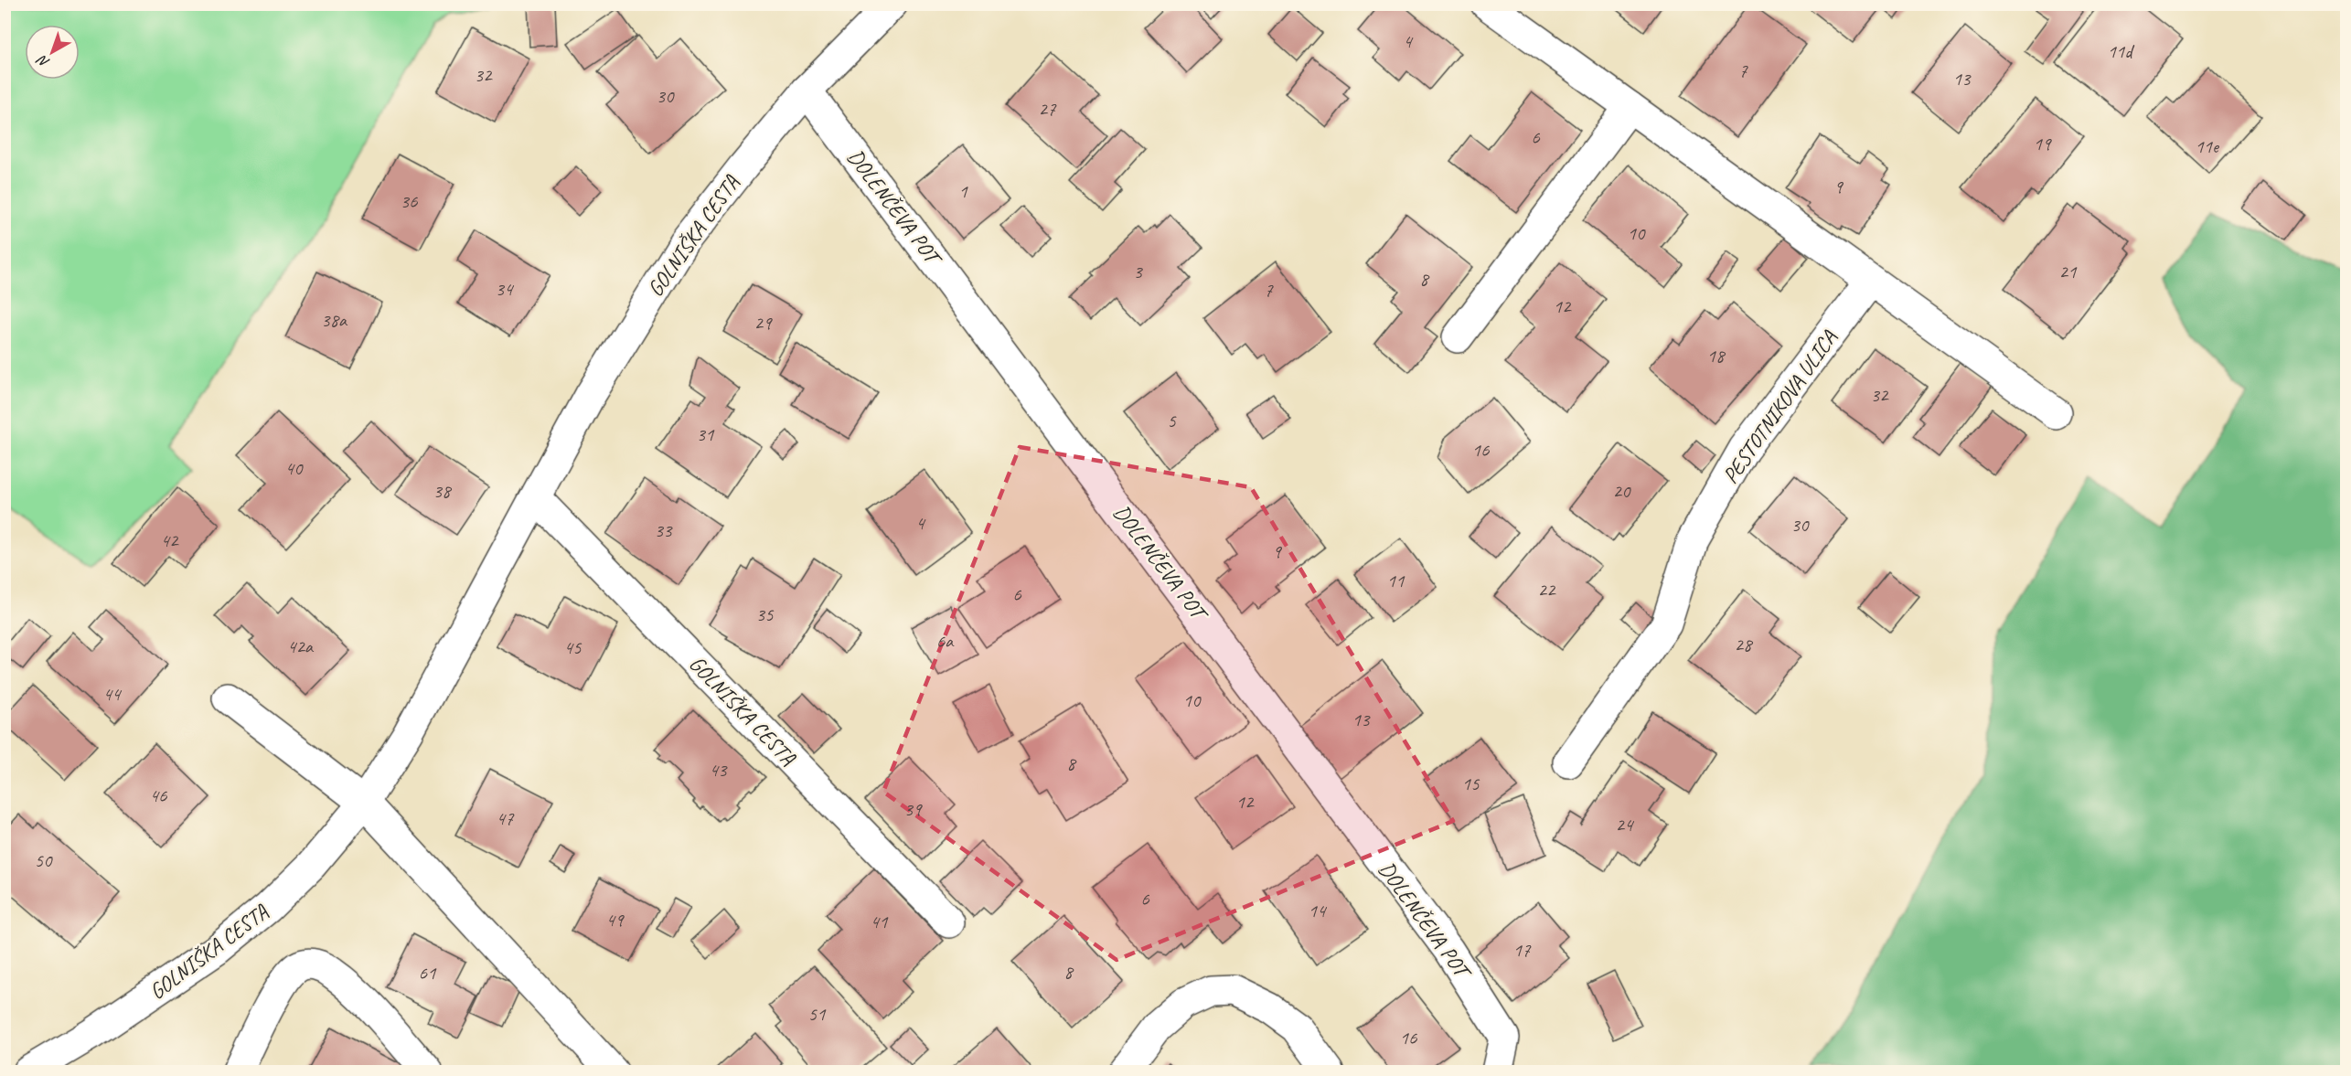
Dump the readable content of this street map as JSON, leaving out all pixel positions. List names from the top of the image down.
{
  "streets": {
    "street": ["DOLENČEVA POT", "GOLNIŠKA CESTA", "PESTOTNIKOVA ULICA"]
  },
  "crossings": [
    ["DOLENČEVA POT", "GOLNIŠKA CESTA"]
  ],
  "house_numbers": [
    "4",
    "11d",
    "7",
    "32",
    "13",
    "30",
    "27",
    "6",
    "19",
    "11e",
    "9",
    "1",
    "36",
    "10",
    "3",
    "21",
    "8",
    "34",
    "7",
    "12",
    "38a",
    "29",
    "18",
    "32",
    "5",
    "31",
    "16",
    "40",
    "38",
    "20",
    "4",
    "30",
    "33",
    "42",
    "9",
    "11",
    "22",
    "6",
    "35",
    "6a",
    "28",
    "42a",
    "45",
    "44",
    "10",
    "13",
    "8",
    "43",
    "15",
    "46",
    "12",
    "39",
    "47",
    "24",
    "50",
    "6",
    "14",
    "49",
    "41",
    "17",
    "8",
    "61",
    "51",
    "16"
  ],
  "north": "bottom left"
}
